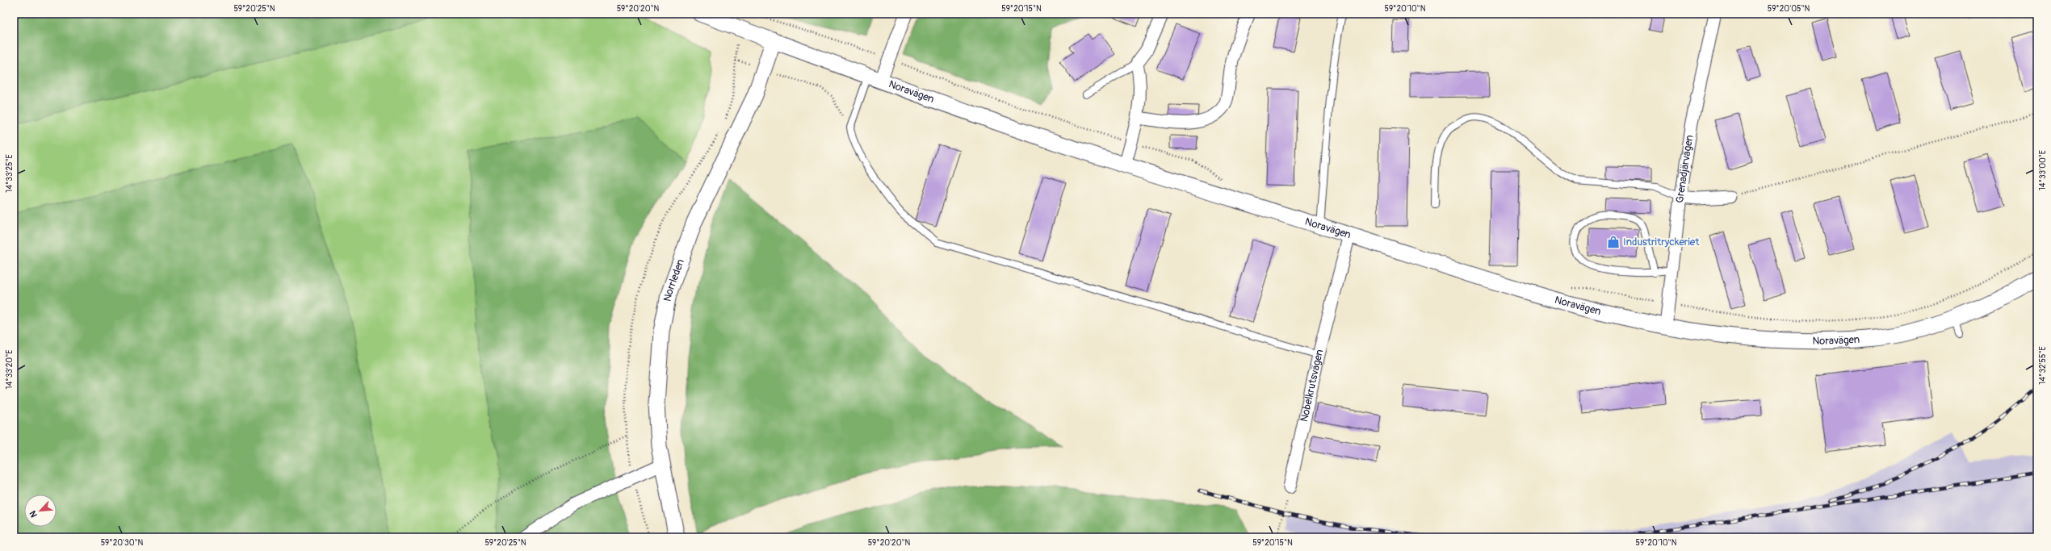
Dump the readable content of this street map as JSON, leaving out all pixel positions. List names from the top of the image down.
{
  "streets": {
    "street": [
      "Noravägen",
      "Grenadjärvägen",
      "Norrleden",
      "Nobelkrutsvägen"
    ]
  },
  "crossings": [
    ["Noravägen", "Grenadjärvägen"],
    ["Noravägen", "Norrleden"],
    ["Noravägen", "Nobelkrutsvägen"]
  ],
  "places": {
    "shop": ["Industritryckeriet"]
  },
  "north": "bottom left",
  "coordinates": [
    "59°20'25\"N",
    "59°20'20\"N",
    "59°20'15\"N",
    "59°20'10\"N",
    "59°20'05\"N",
    "14°33'00\"E",
    "14°33'25\"E",
    "14°32'55\"E",
    "14°33'20\"E",
    "59°20'30\"N"
  ]
}
